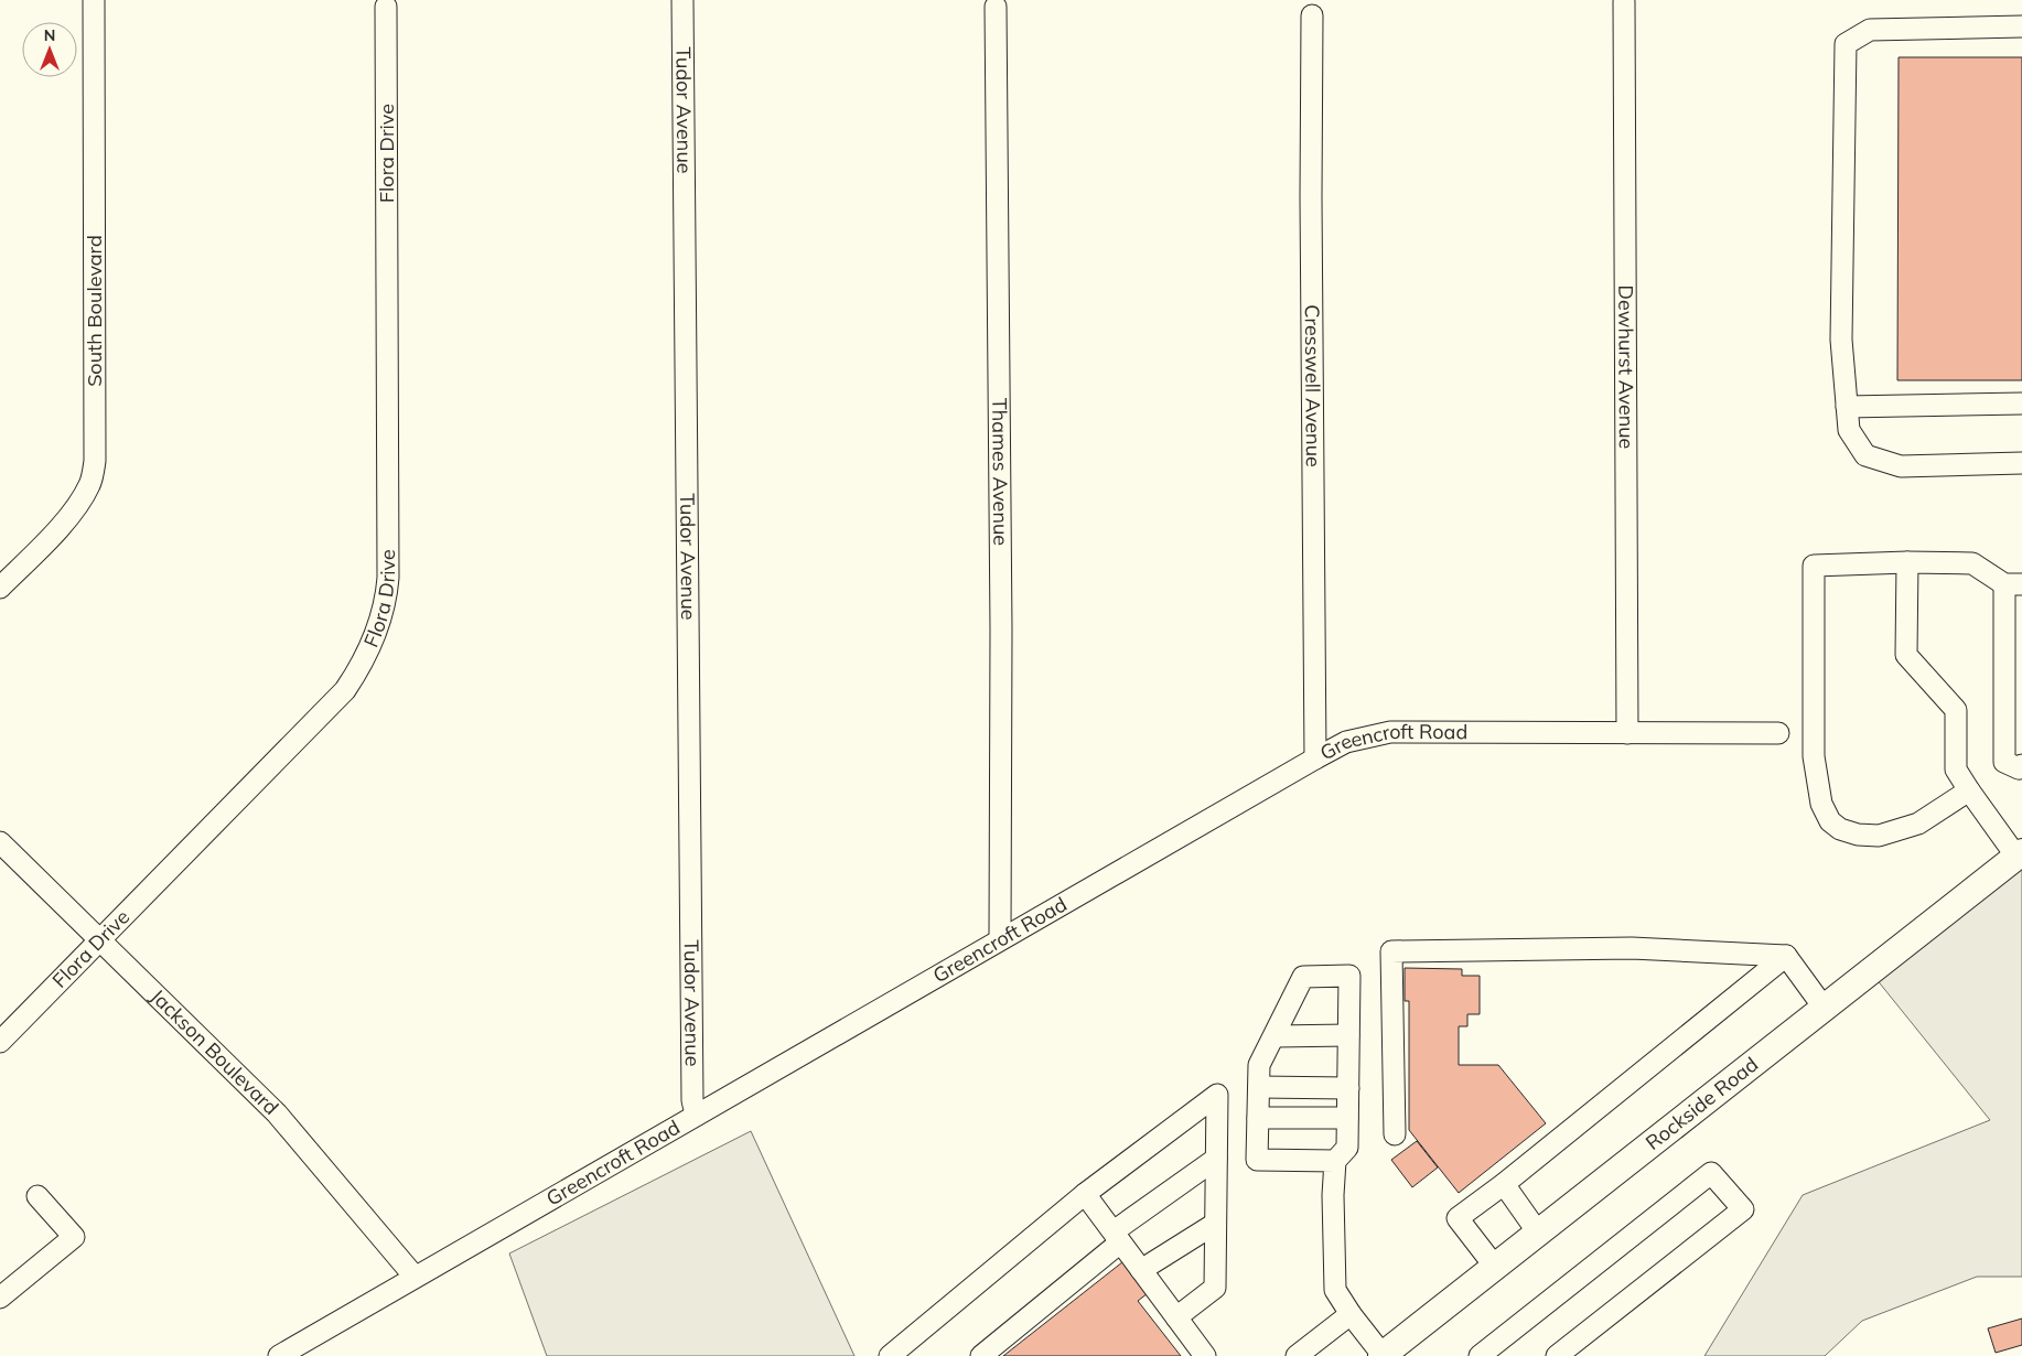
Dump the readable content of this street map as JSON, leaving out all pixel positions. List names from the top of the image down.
{
  "streets": {
    "main road": ["Rockside Road"],
    "street": [
      "Tudor Avenue",
      "Flora Drive",
      "South Boulevard",
      "Dewhurst Avenue",
      "Cresswell Avenue",
      "Thames Avenue",
      "Greencroft Road",
      "Jackson Boulevard"
    ]
  },
  "crossings": [
    ["Tudor Avenue", "Greencroft Road"],
    ["Flora Drive", "Jackson Boulevard"],
    ["Dewhurst Avenue", "Greencroft Road"],
    ["Cresswell Avenue", "Greencroft Road"],
    ["Thames Avenue", "Greencroft Road"],
    ["Greencroft Road", "Jackson Boulevard"]
  ],
  "north": "top"
}
